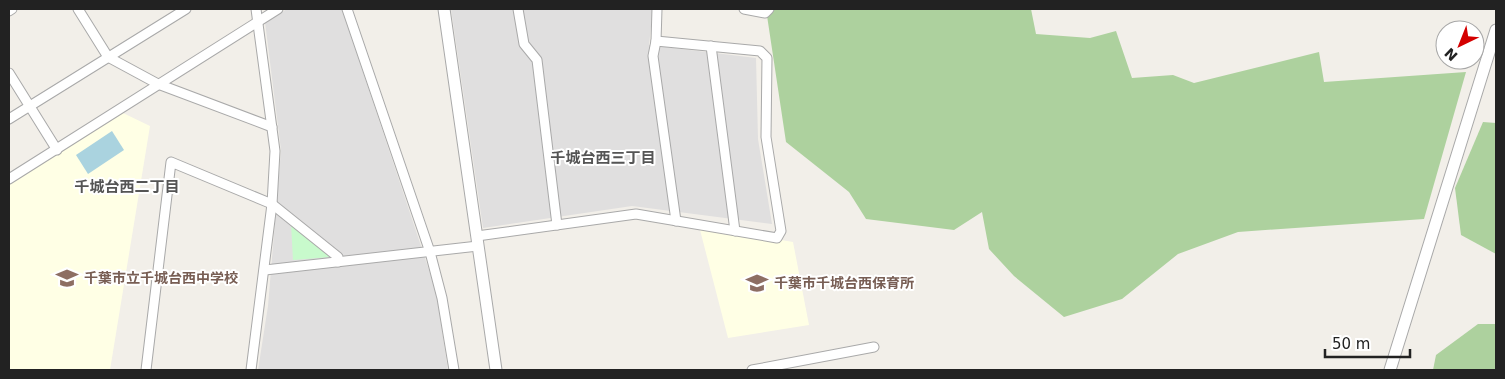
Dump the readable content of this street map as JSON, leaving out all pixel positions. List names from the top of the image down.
{
  "districts": ["千城台西三丁目", "千城台西二丁目"],
  "places": {
    "school or university": ["千葉市立千城台西中学校", "千葉市千城台西保育所"]
  },
  "scale_bar": "50 m",
  "north": "bottom left"
}
